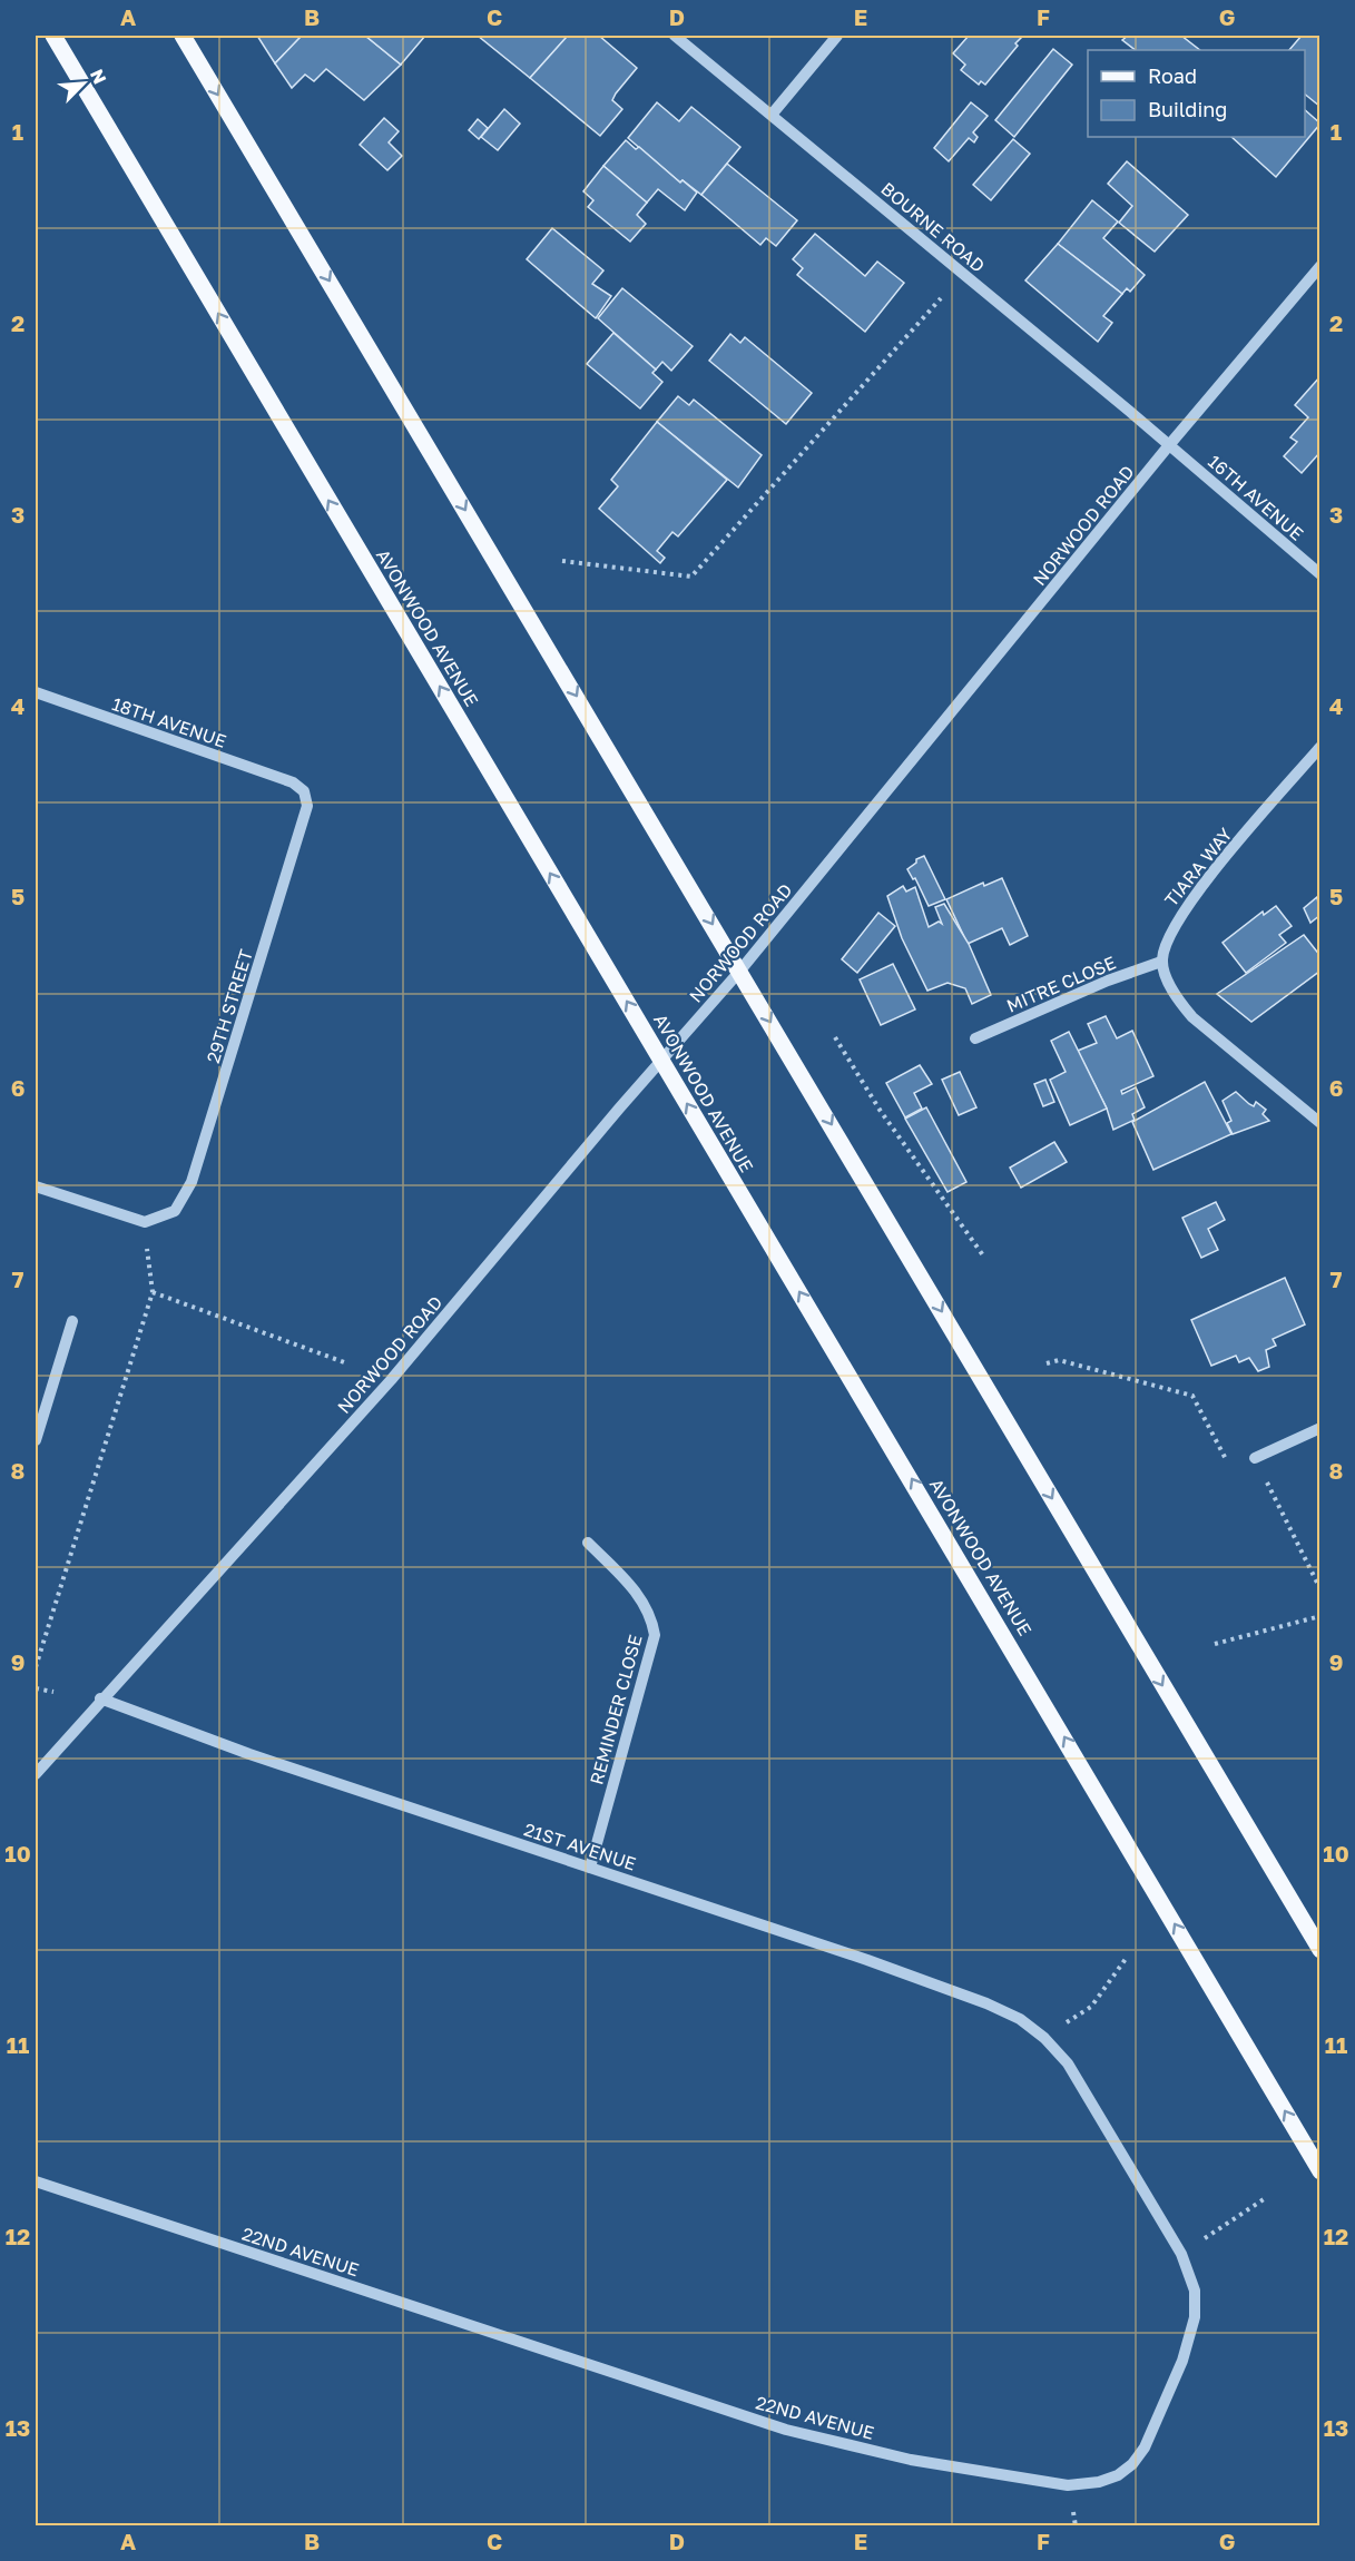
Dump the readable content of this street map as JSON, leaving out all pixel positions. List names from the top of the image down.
{
  "streets": {
    "main road": ["AVONWOOD AVENUE"],
    "street": [
      "BOURNE ROAD",
      "16TH AVENUE",
      "NORWOOD ROAD",
      "18TH AVENUE",
      "TIARA WAY",
      "MITRE CLOSE",
      "29TH STREET",
      "REMINDER CLOSE",
      "21ST AVENUE",
      "22ND AVENUE"
    ]
  },
  "crossings": [
    ["BOURNE ROAD", "16TH AVENUE"],
    ["BOURNE ROAD", "NORWOOD ROAD"],
    ["16TH AVENUE", "NORWOOD ROAD"],
    ["NORWOOD ROAD", "AVONWOOD AVENUE"],
    ["NORWOOD ROAD", "21ST AVENUE"],
    ["18TH AVENUE", "29TH STREET"],
    ["TIARA WAY", "MITRE CLOSE"],
    ["REMINDER CLOSE", "21ST AVENUE"],
    ["21ST AVENUE", "22ND AVENUE"]
  ],
  "legend": ["Road", "Building"],
  "north": "top right",
  "grid": {
    "columns": [
      "A",
      "B",
      "C",
      "D",
      "E",
      "F",
      "G"
    ],
    "rows": [
      "1",
      "2",
      "3",
      "4",
      "5",
      "6",
      "7",
      "8",
      "9",
      "10",
      "11",
      "12",
      "13"
    ]
  }
}
